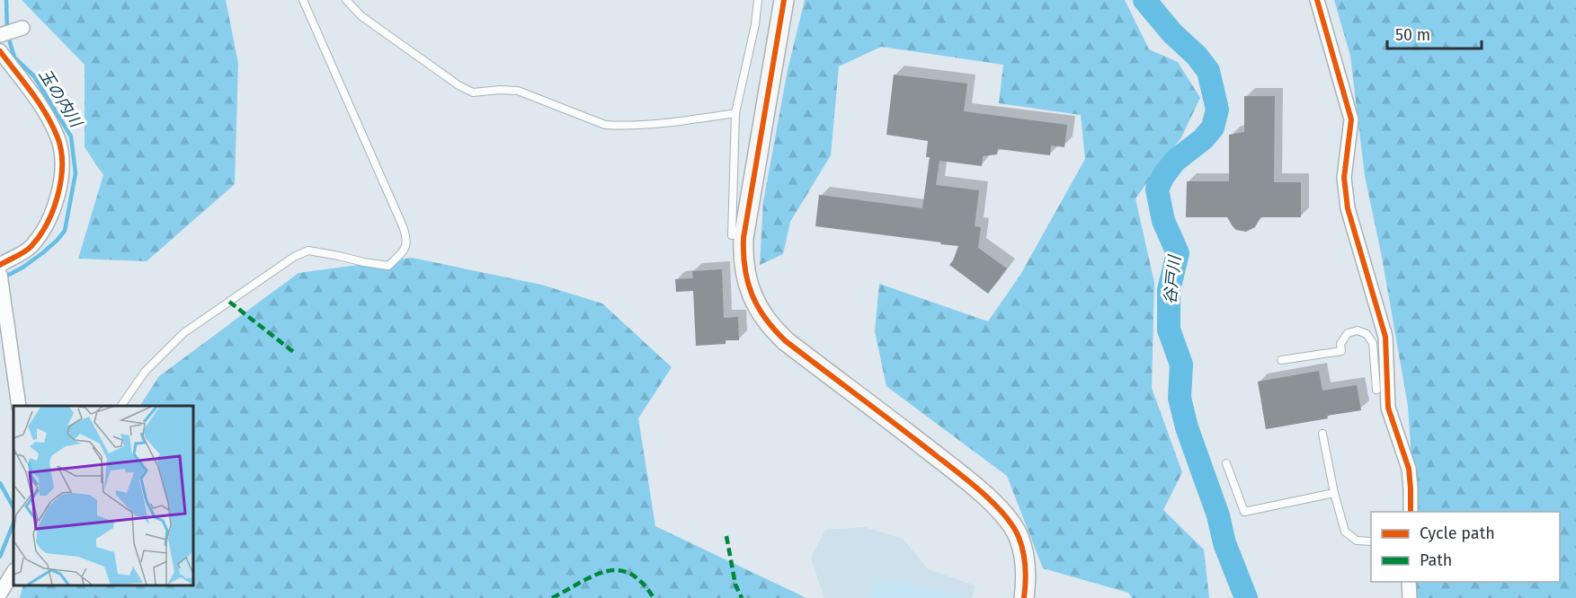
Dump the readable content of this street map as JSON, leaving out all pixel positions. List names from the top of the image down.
{
  "water": ["玉の内川", "谷戸川"],
  "legend": ["Cycle path", "Path"],
  "scale_bar": "50 m"
}
